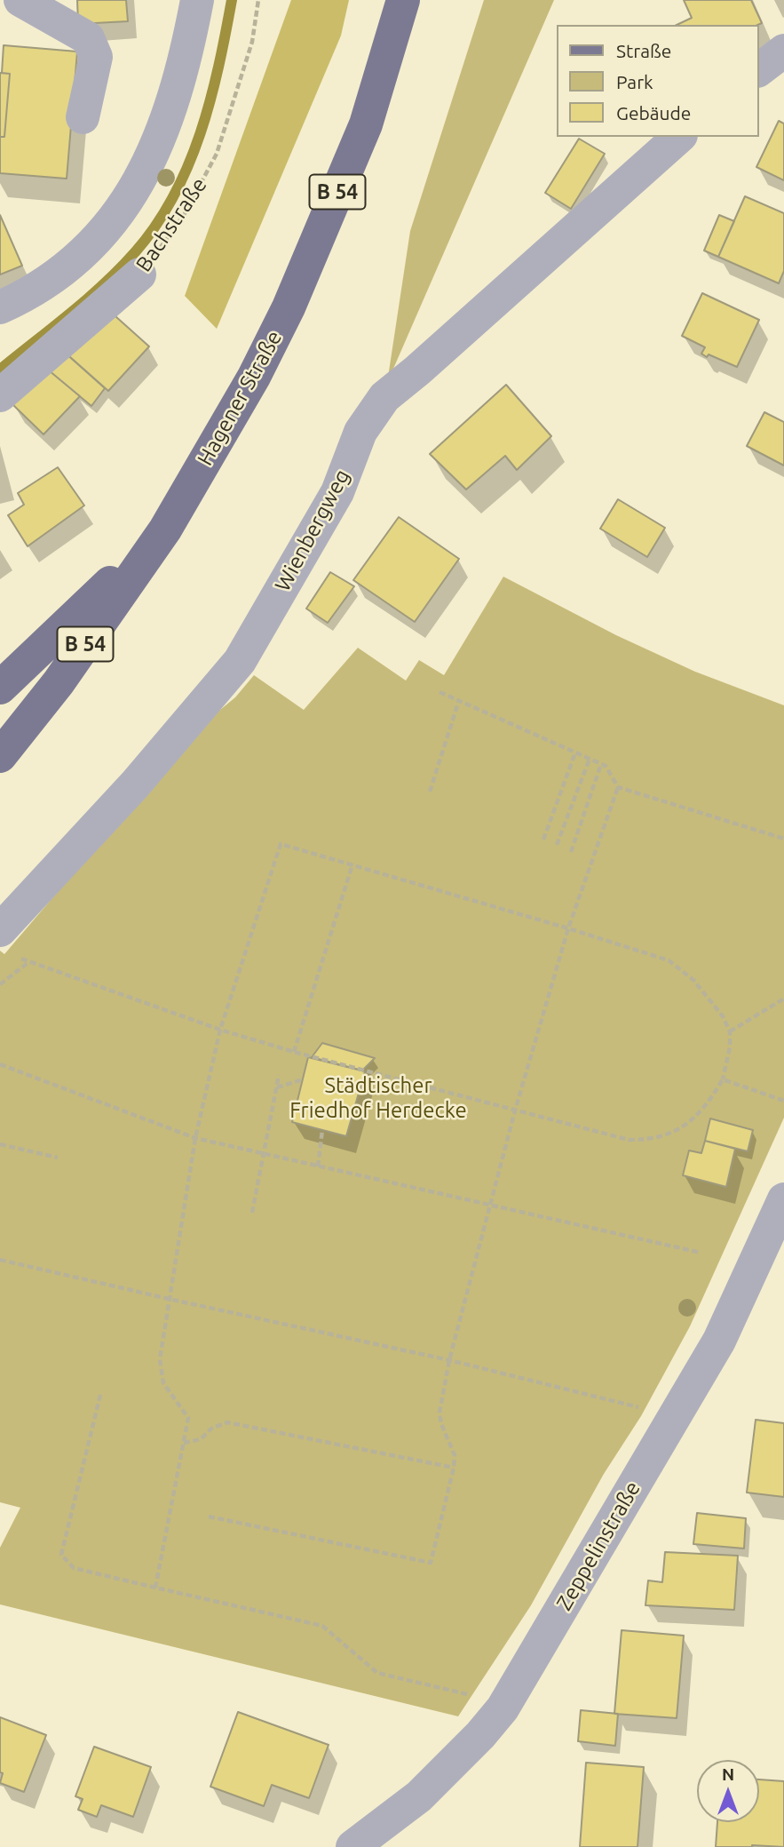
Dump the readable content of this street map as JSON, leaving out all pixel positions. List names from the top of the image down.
{
  "streets": {
    "main road": ["B 54", "Hagener Straße"],
    "street": ["Bachstraße", "Wienbergweg", "Zeppelinstraße"]
  },
  "crossings": [
    ["B 54", "Hagener Straße"]
  ],
  "parks": ["Städtischer Friedhof Herdecke"],
  "legend": ["Straße", "Park", "Gebäude"],
  "north": "top"
}
